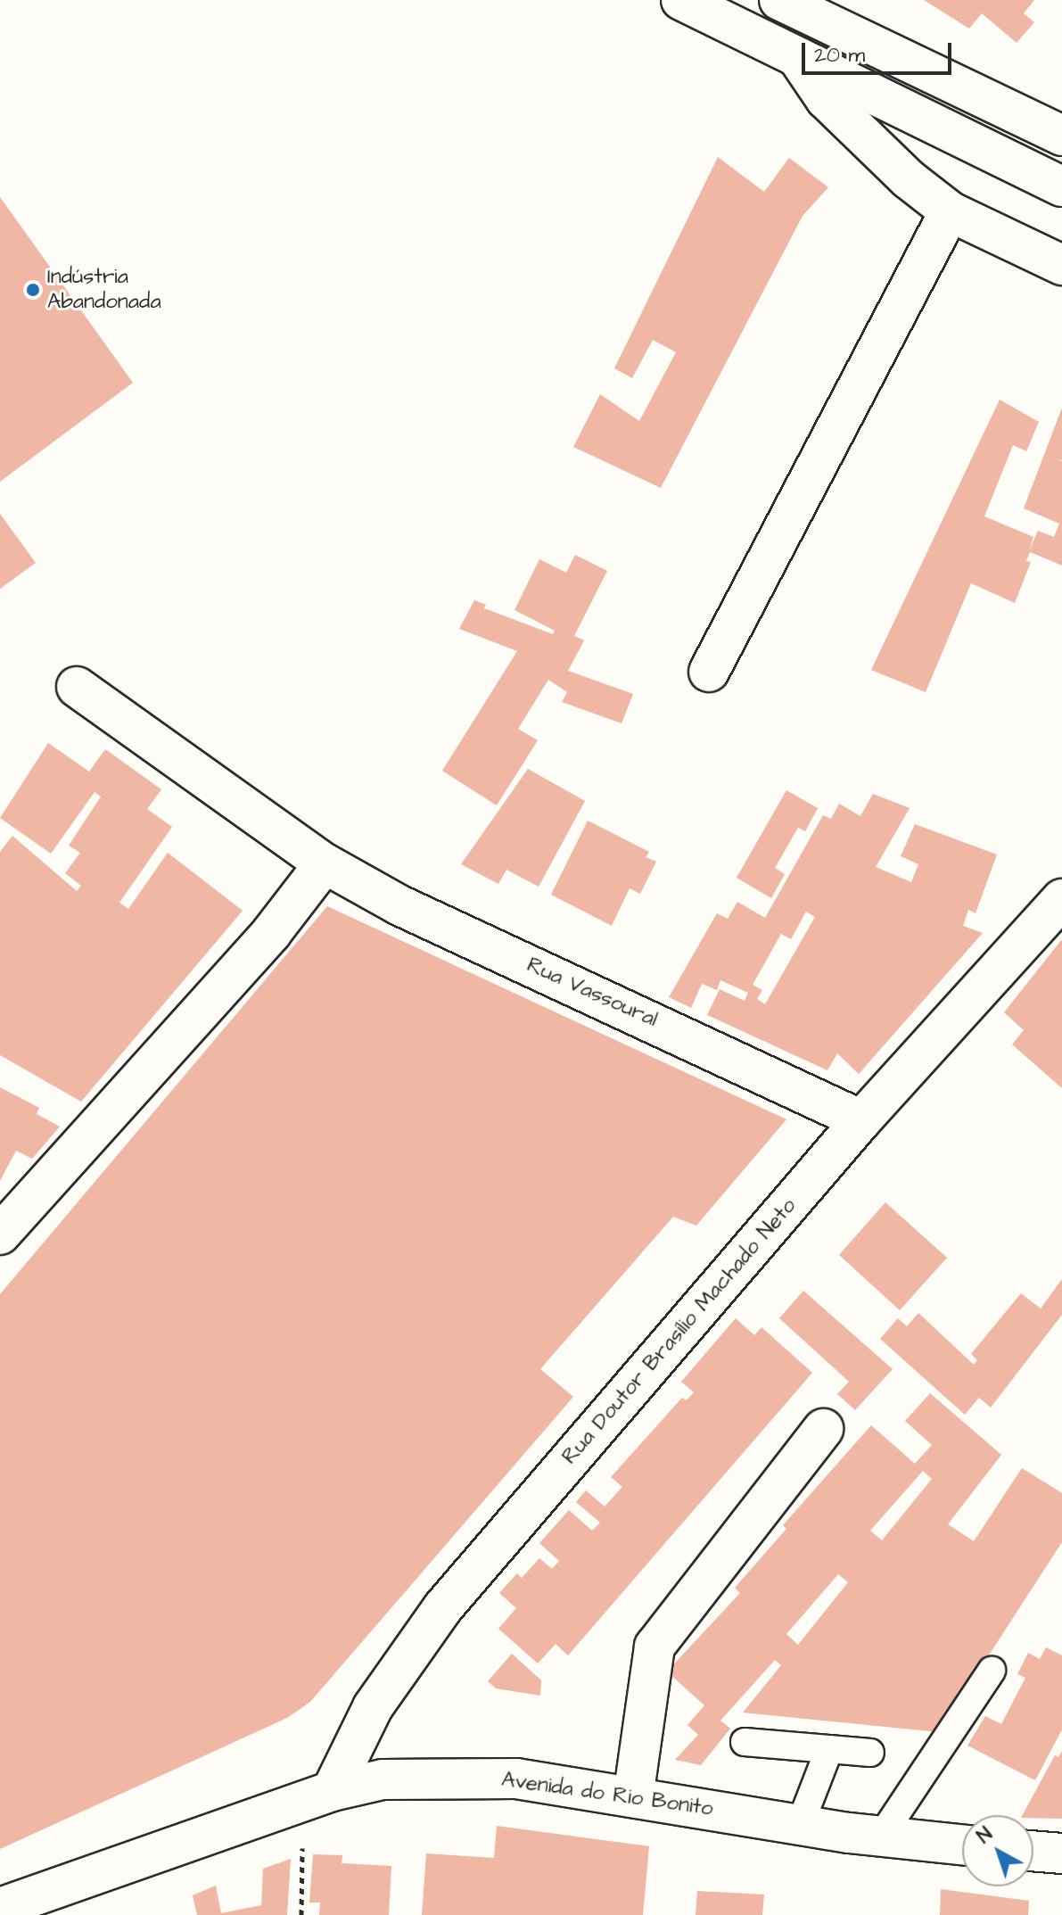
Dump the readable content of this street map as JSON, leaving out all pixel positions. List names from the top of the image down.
{
  "streets": {
    "street": ["Rua Vassoural", "Rua Doutor Brasílio Machado Neto", "Avenida do Rio Bonito"]
  },
  "crossings": [
    ["Rua Vassoural", "Rua Doutor Brasílio Machado Neto"],
    ["Rua Doutor Brasílio Machado Neto", "Avenida do Rio Bonito"]
  ],
  "places": ["Indústria Abandonada"],
  "scale_bar": "20 m",
  "north": "top left"
}
